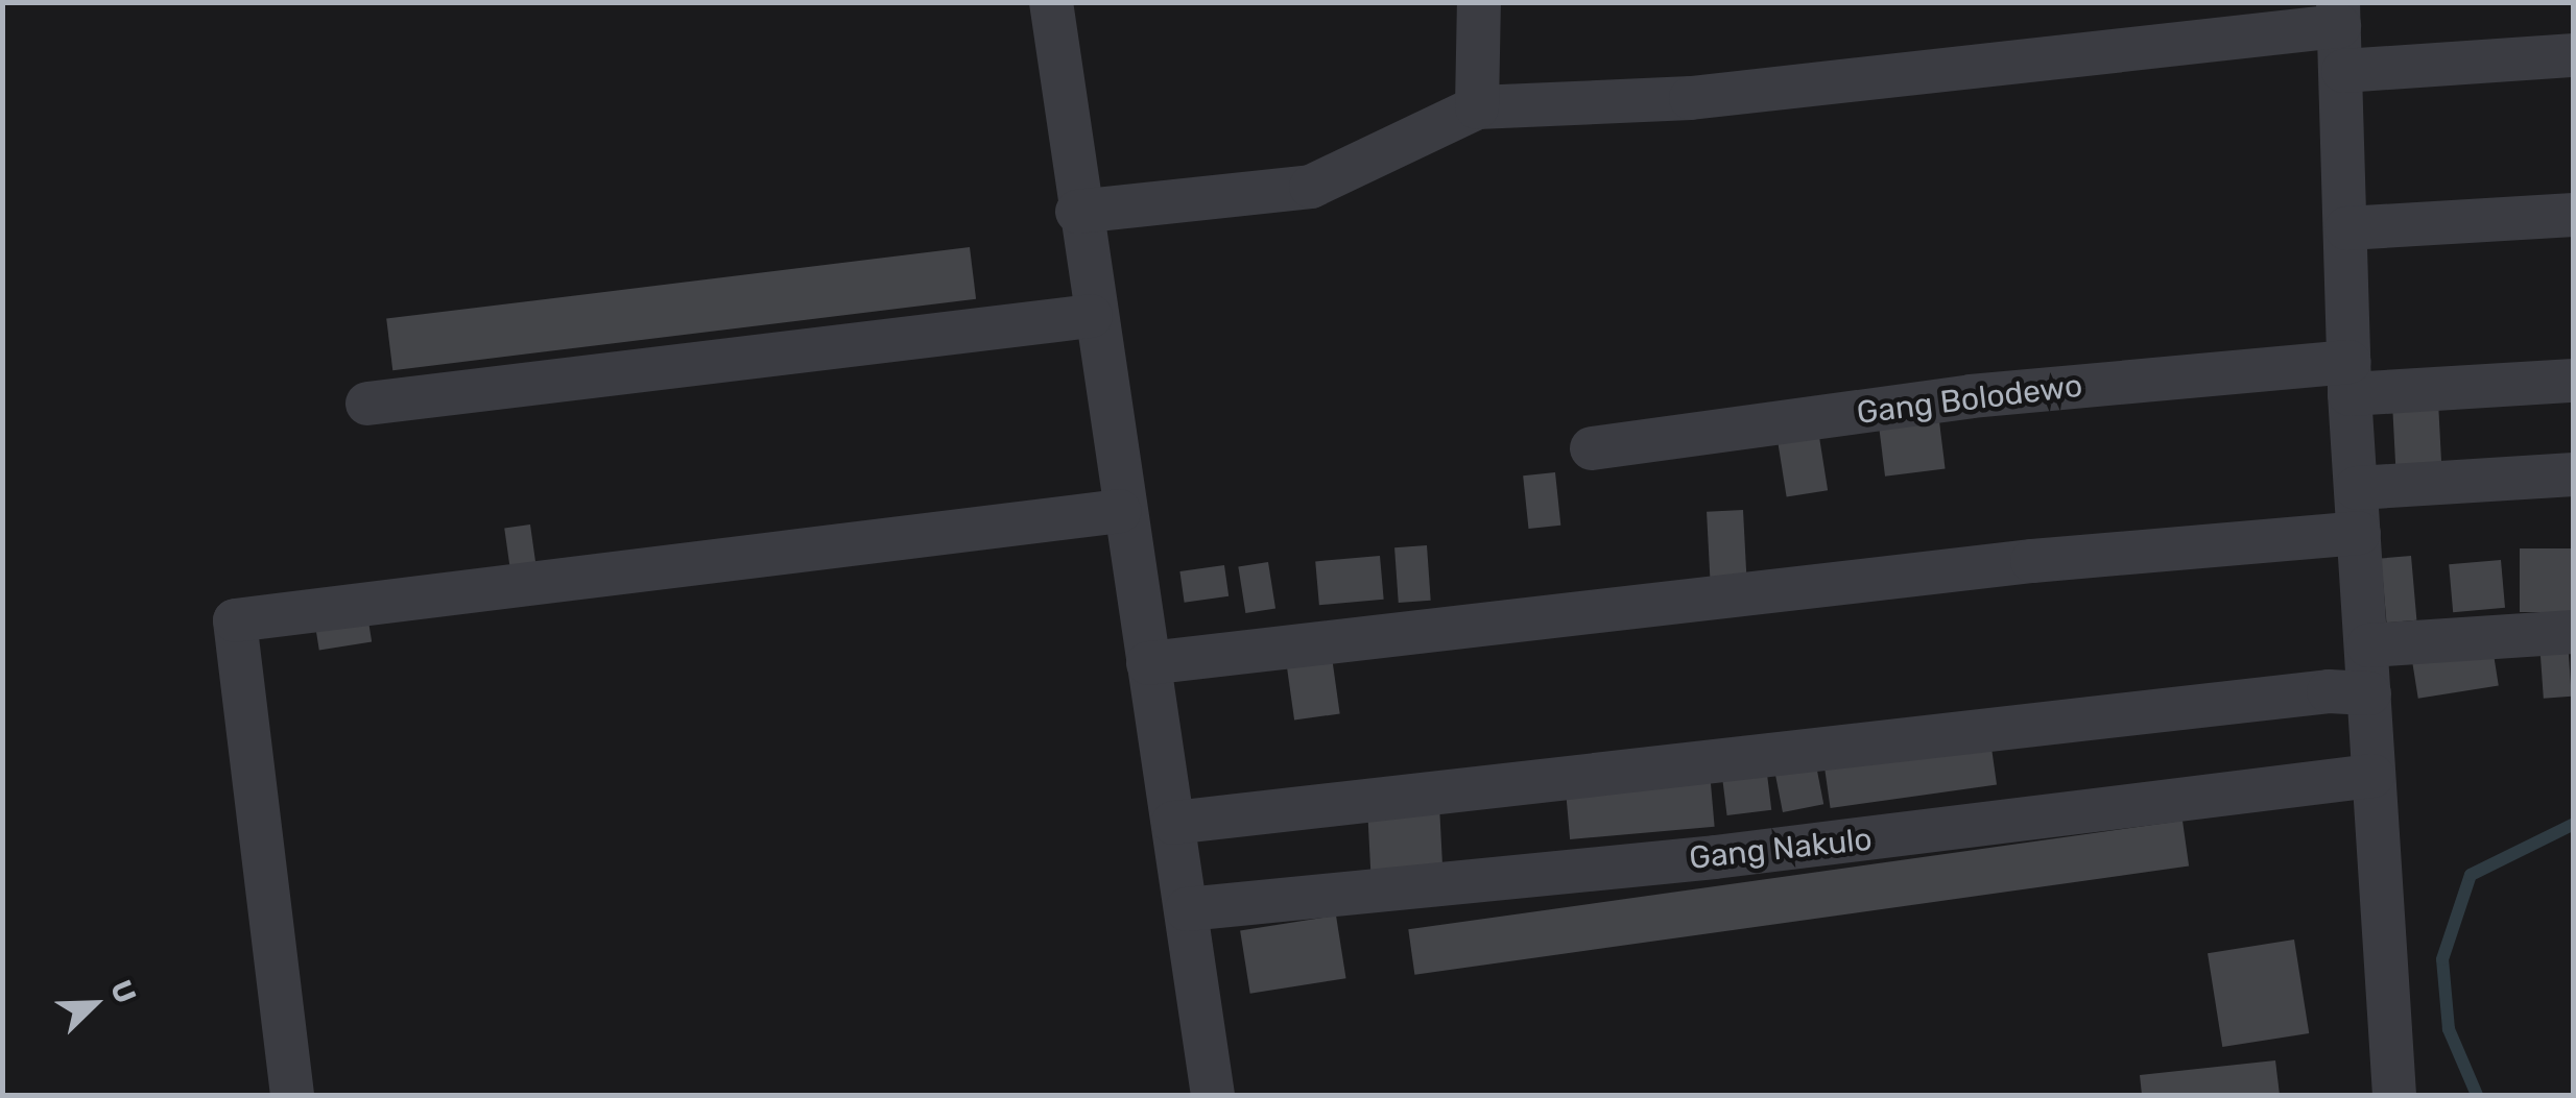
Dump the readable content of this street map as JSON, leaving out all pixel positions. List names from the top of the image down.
{
  "streets": {
    "street": ["Gang Bolodewo", "Gang Nakulo"]
  },
  "north": "top right"
}
